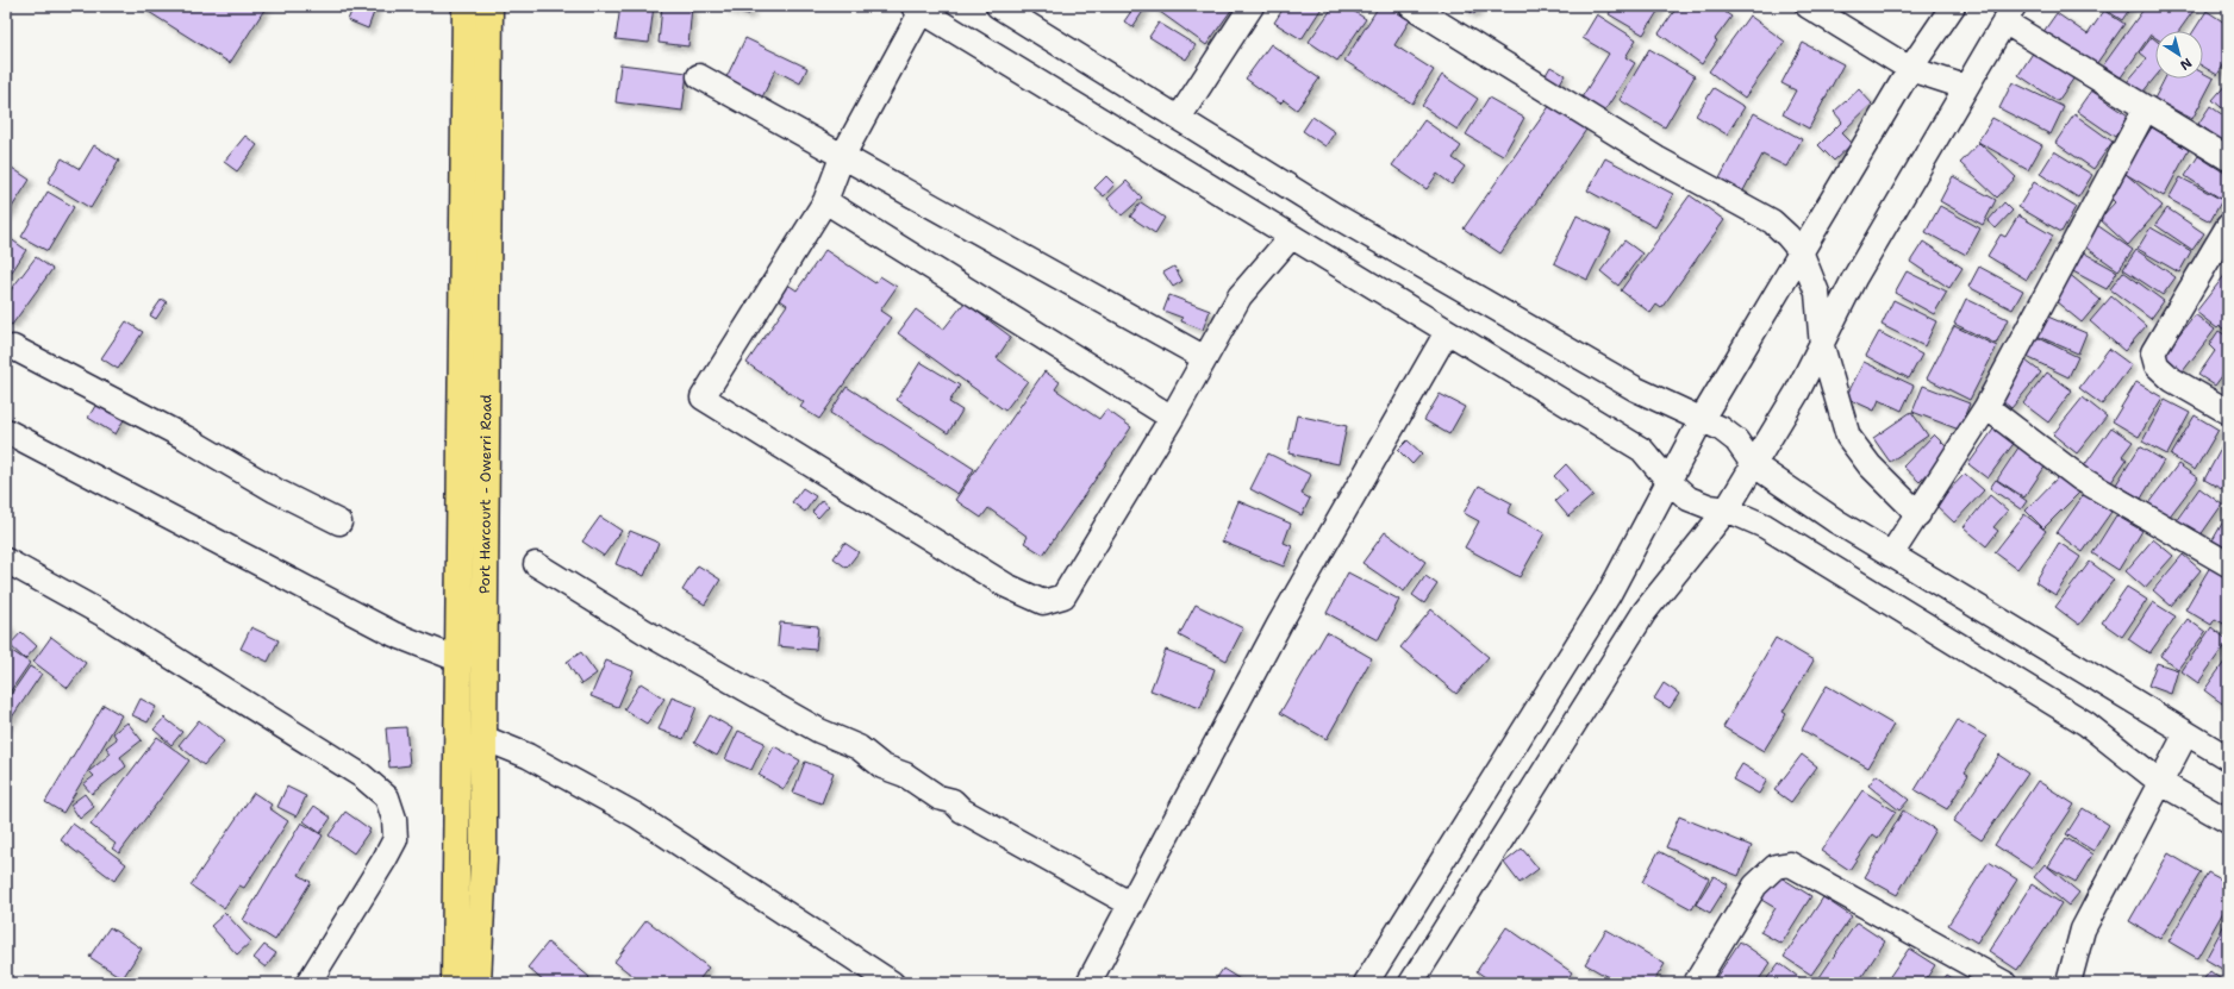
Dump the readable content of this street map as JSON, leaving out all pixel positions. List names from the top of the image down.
{
  "streets": {
    "main road": ["Port Harcourt - Owerri Road"]
  },
  "north": "bottom right"
}
